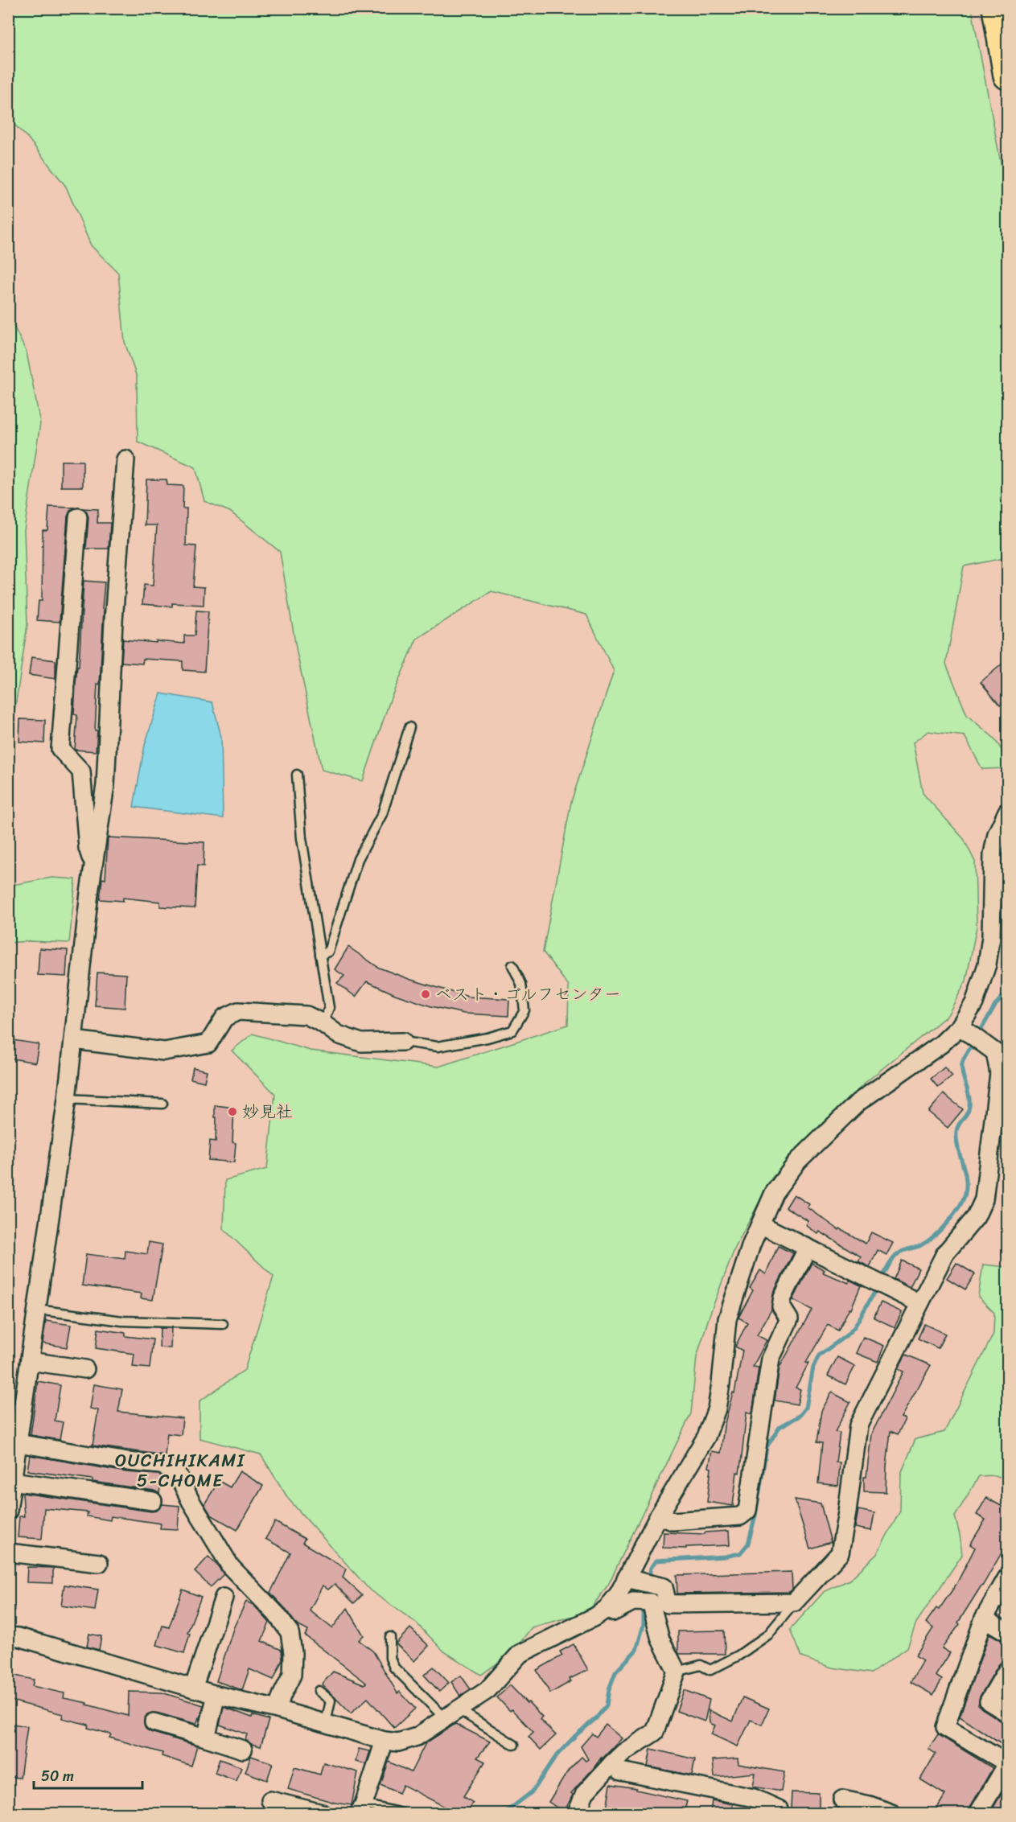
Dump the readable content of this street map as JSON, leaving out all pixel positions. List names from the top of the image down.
{
  "districts": ["OUCHIHIKAMI 5-CHOME"],
  "places": ["ベスト・ゴルフセンター", "妙見社"],
  "scale_bar": "50 m"
}
